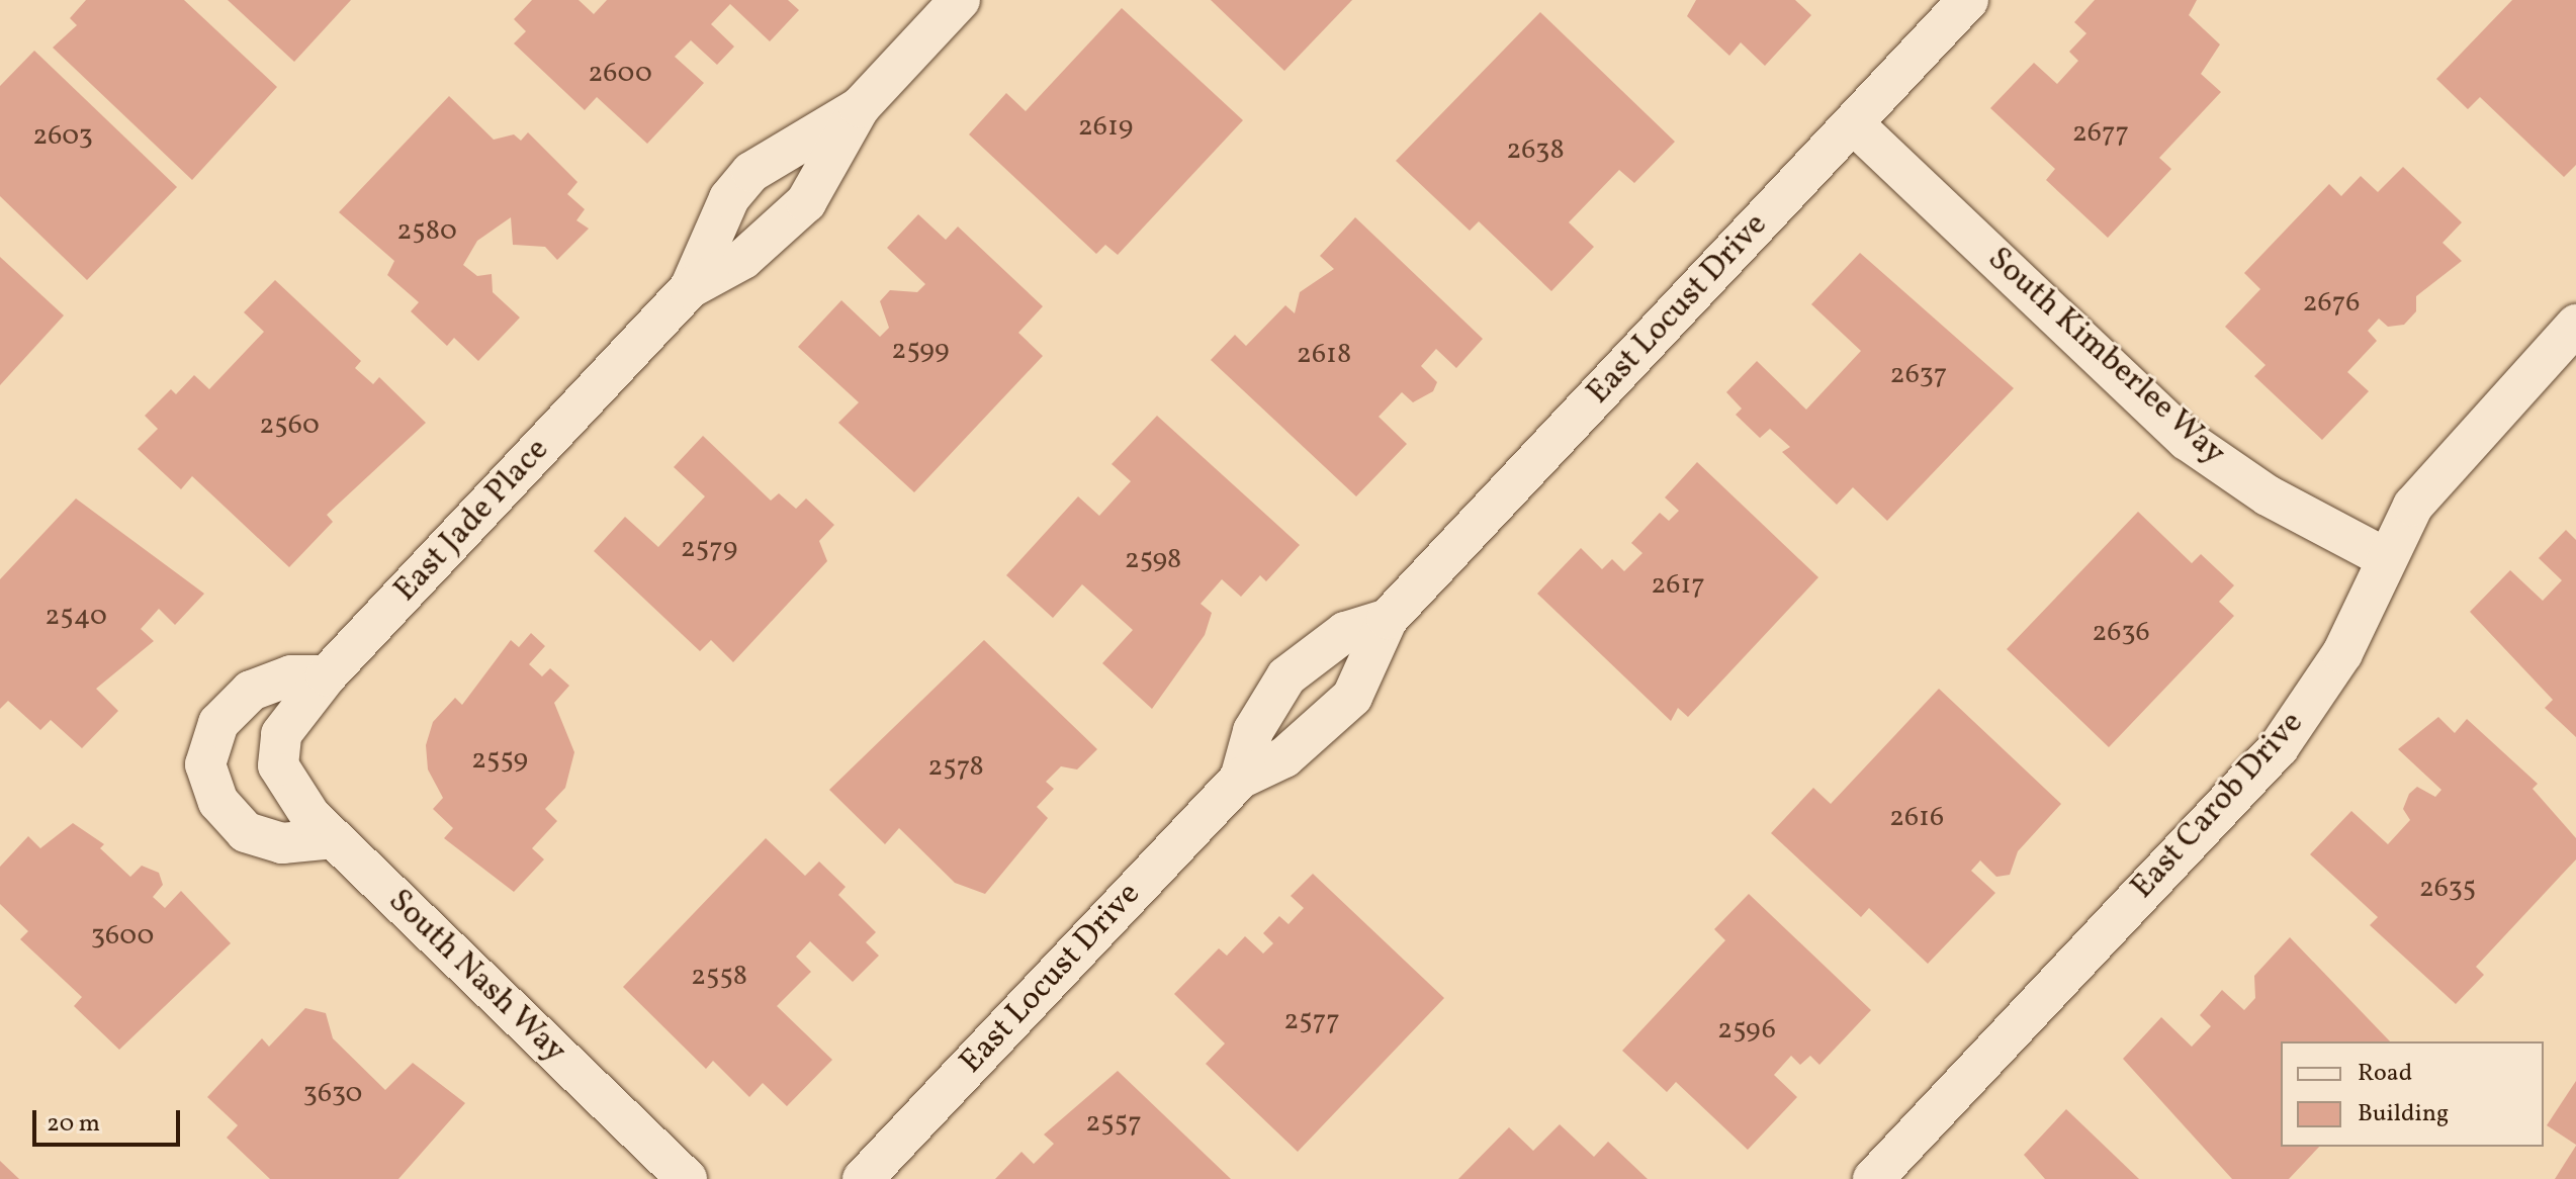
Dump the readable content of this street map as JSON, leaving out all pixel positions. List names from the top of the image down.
{
  "streets": {
    "street": [
      "East Locust Drive",
      "South Kimberlee Way",
      "East Jade Place",
      "East Carob Drive",
      "South Nash Way"
    ]
  },
  "crossings": [
    ["East Locust Drive", "South Kimberlee Way"],
    ["South Kimberlee Way", "East Carob Drive"],
    ["East Jade Place", "South Nash Way"]
  ],
  "house_numbers": [
    "2600",
    "2619",
    "2677",
    "2603",
    "2638",
    "2580",
    "2676",
    "2599",
    "2618",
    "2637",
    "2560",
    "2579",
    "2598",
    "2617",
    "2540",
    "2636",
    "2559",
    "2578",
    "2616",
    "2635",
    "3600",
    "2558",
    "2577",
    "2596",
    "3630",
    "2557"
  ],
  "legend": ["Road", "Building"],
  "scale_bar": "20 m"
}
